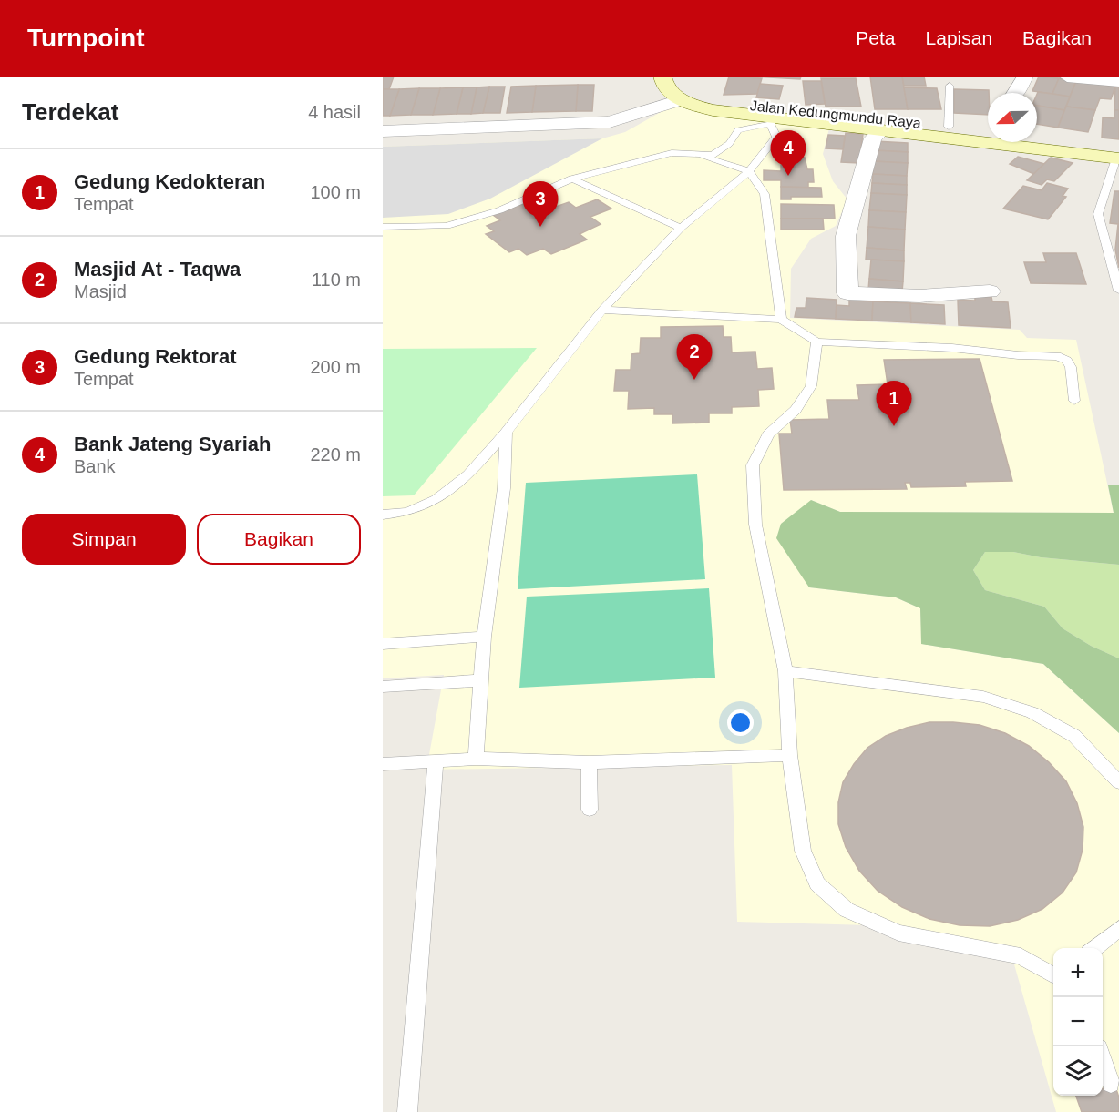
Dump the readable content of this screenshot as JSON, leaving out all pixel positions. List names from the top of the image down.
{
  "streets": {
    "main road": ["Jalan Kedungmundu Raya"]
  },
  "north": "left",
  "page": {
    "header": "Turnpoint",
    "nav": ["Peta", "Lapisan", "Bagikan"],
    "heading": ["Terdekat", "4 hasil"],
    "pins": [
      "4",
      "3",
      "2",
      "1"
    ],
    "list": [
      {
        "mark": "1",
        "name": "Gedung Kedokteran",
        "note": "Tempat",
        "value": "100 m"
      },
      {
        "mark": "2",
        "name": "Masjid At - Taqwa",
        "note": "Masjid",
        "value": "110 m"
      },
      {
        "mark": "3",
        "name": "Gedung Rektorat",
        "note": "Tempat",
        "value": "200 m"
      },
      {
        "mark": "4",
        "name": "Bank Jateng Syariah",
        "note": "Bank",
        "value": "220 m"
      }
    ],
    "buttons": ["Simpan", "Bagikan"],
    "map_buttons": ["+", "−"]
  }
}
